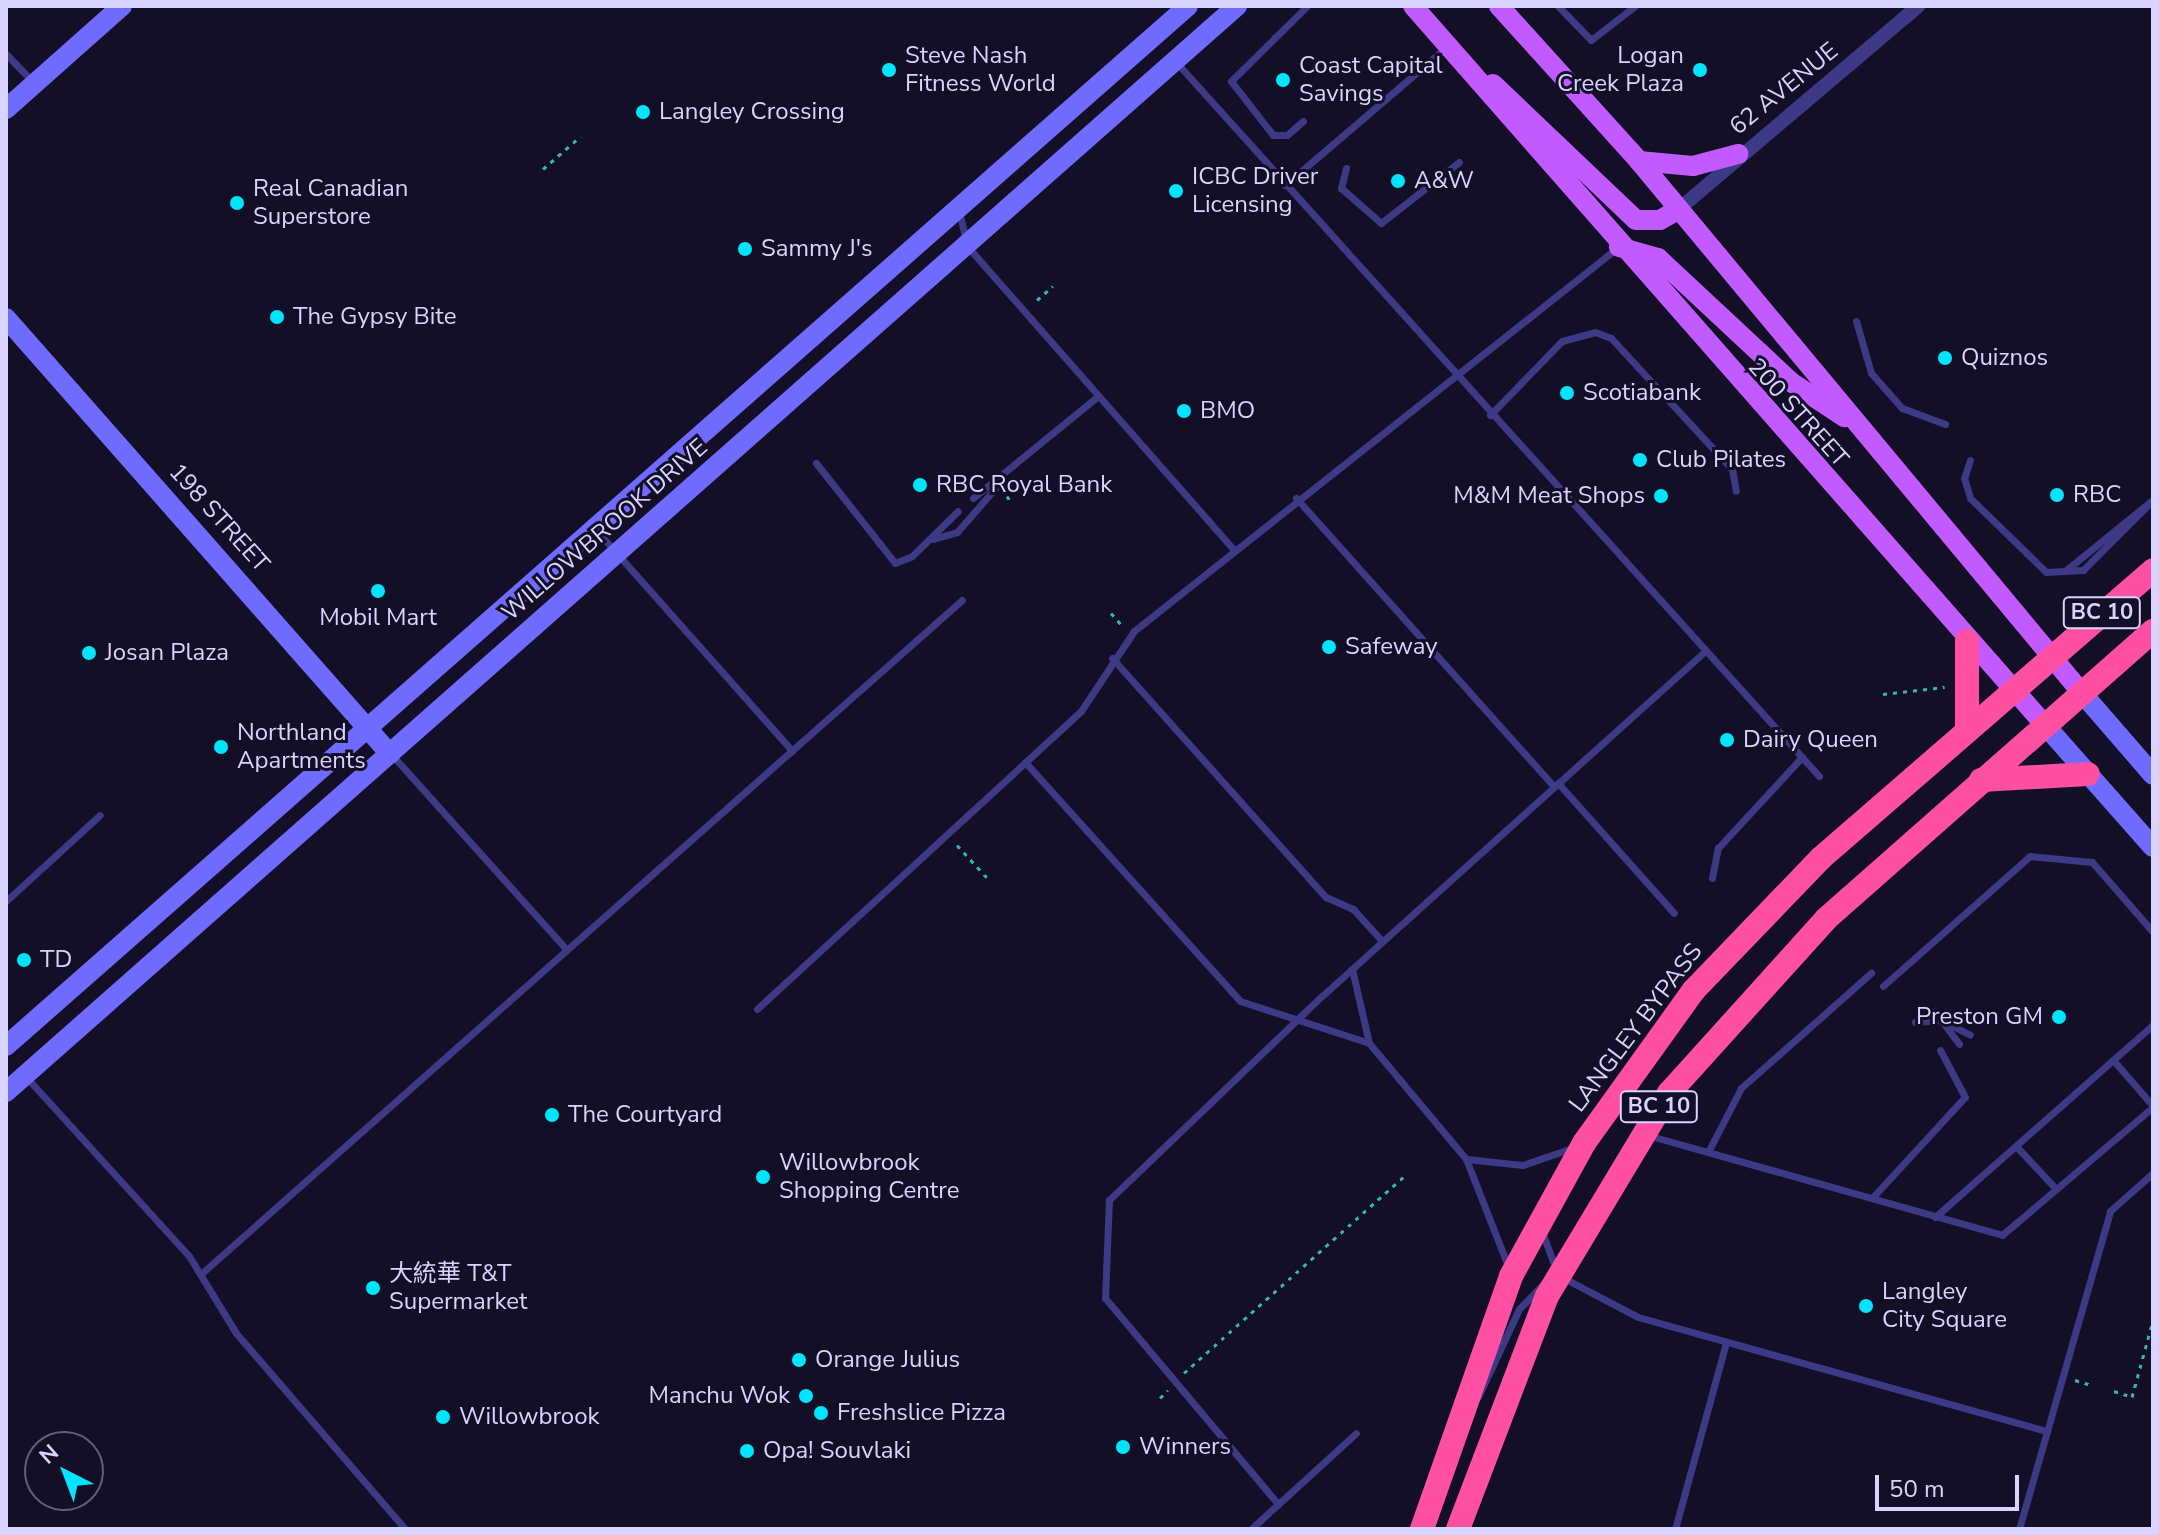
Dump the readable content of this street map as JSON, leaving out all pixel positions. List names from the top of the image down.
{
  "streets": {
    "highway": ["BC 10", "LANGLEY BYPASS"],
    "main road": ["200 STREET", "198 STREET", "WILLOWBROOK DRIVE"],
    "street": ["62 AVENUE"]
  },
  "crossings": [
    ["62 AVENUE", "200 STREET"],
    ["200 STREET", "BC 10"],
    ["200 STREET", "LANGLEY BYPASS"],
    ["198 STREET", "WILLOWBROOK DRIVE"]
  ],
  "places": [
    "Steve Nash Fitness World",
    "Logan Creek Plaza",
    "Coast Capital Savings",
    "Langley Crossing",
    "A&W",
    "ICBC Driver Licensing",
    "Real Canadian Superstore",
    "Sammy J's",
    "The Gypsy Bite",
    "Quiznos",
    "Scotiabank",
    "BMO",
    "Club Pilates",
    "RBC Royal Bank",
    "RBC",
    "M&M Meat Shops",
    "Mobil Mart",
    "Safeway",
    "Josan Plaza",
    "Dairy Queen",
    "Northland Apartments",
    "TD",
    "Preston GM",
    "The Courtyard",
    "Willowbrook Shopping Centre",
    "大統華 T&T Supermarket",
    "Langley City Square",
    "Orange Julius",
    "Manchu Wok",
    "Freshslice Pizza",
    "Willowbrook",
    "Winners",
    "Opa! Souvlaki"
  ],
  "scale_bar": "50 m",
  "north": "top left"
}
